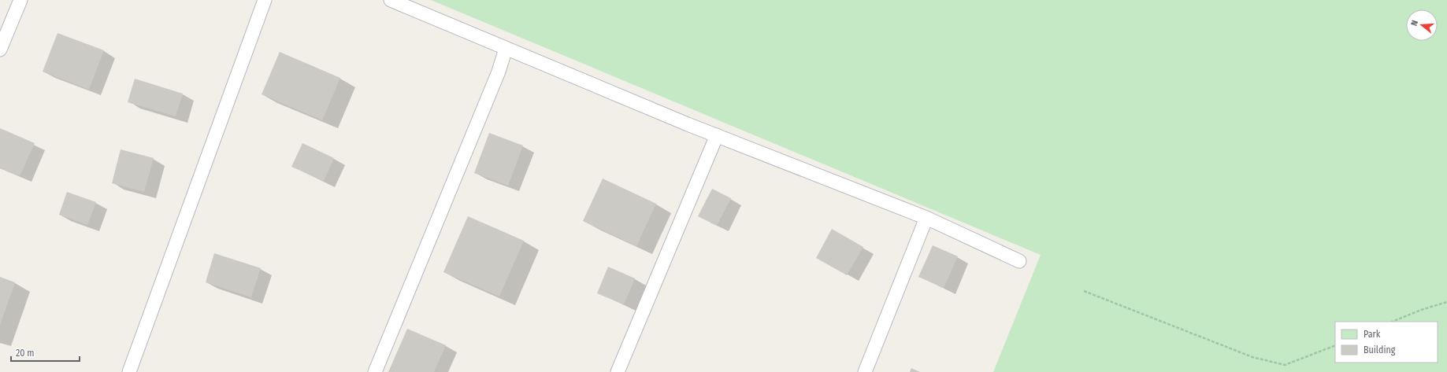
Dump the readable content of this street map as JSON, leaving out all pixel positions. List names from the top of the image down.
{
  "legend": ["Park", "Building"],
  "scale_bar": "20 m",
  "north": "left"
}
